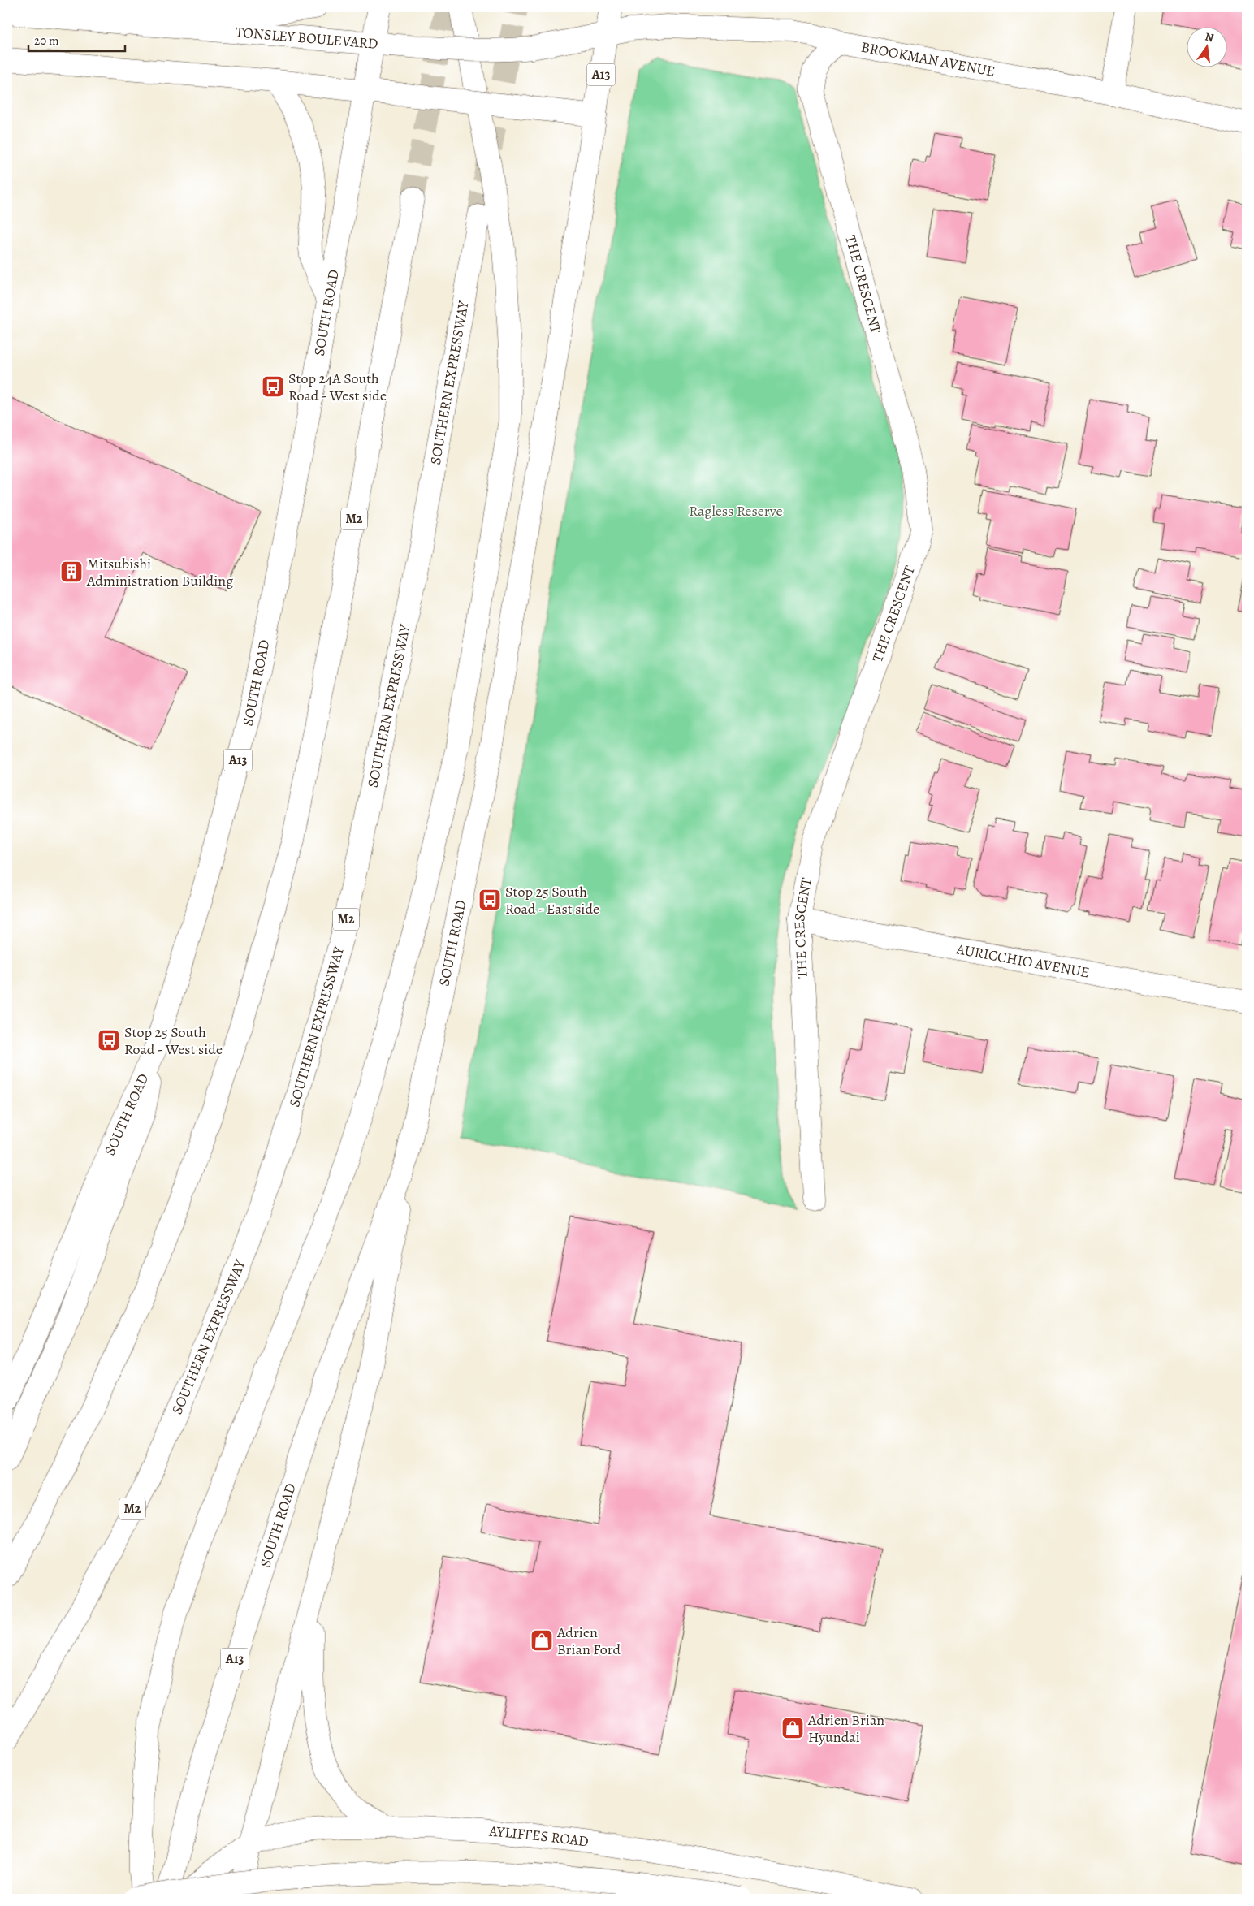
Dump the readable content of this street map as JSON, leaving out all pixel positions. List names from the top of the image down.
{
  "streets": {
    "main road": [
      "TONSLEY BOULEVARD",
      "BROOKMAN AVENUE",
      "A13",
      "THE CRESCENT",
      "SOUTH ROAD",
      "SOUTHERN EXPRESSWAY",
      "M2",
      "AURICCHIO AVENUE",
      "AYLIFFES ROAD"
    ]
  },
  "crossings": [
    ["TONSLEY BOULEVARD", "BROOKMAN AVENUE"],
    ["TONSLEY BOULEVARD", "SOUTH ROAD"],
    ["BROOKMAN AVENUE", "THE CRESCENT"],
    ["BROOKMAN AVENUE", "SOUTH ROAD"],
    ["THE CRESCENT", "AURICCHIO AVENUE"],
    ["SOUTH ROAD", "AYLIFFES ROAD"]
  ],
  "parks": ["Ragless Reserve"],
  "places": {
    "bus stop": ["Stop 24A South Road - West side", "Stop 25 South Road - East side", "Stop 25 South Road - West side"],
    "building": ["Mitsubishi Administration Building"],
    "shop": ["Adrien Brian Ford", "Adrien Brian Hyundai"]
  },
  "scale_bar": "20 m",
  "north": "top"
}
